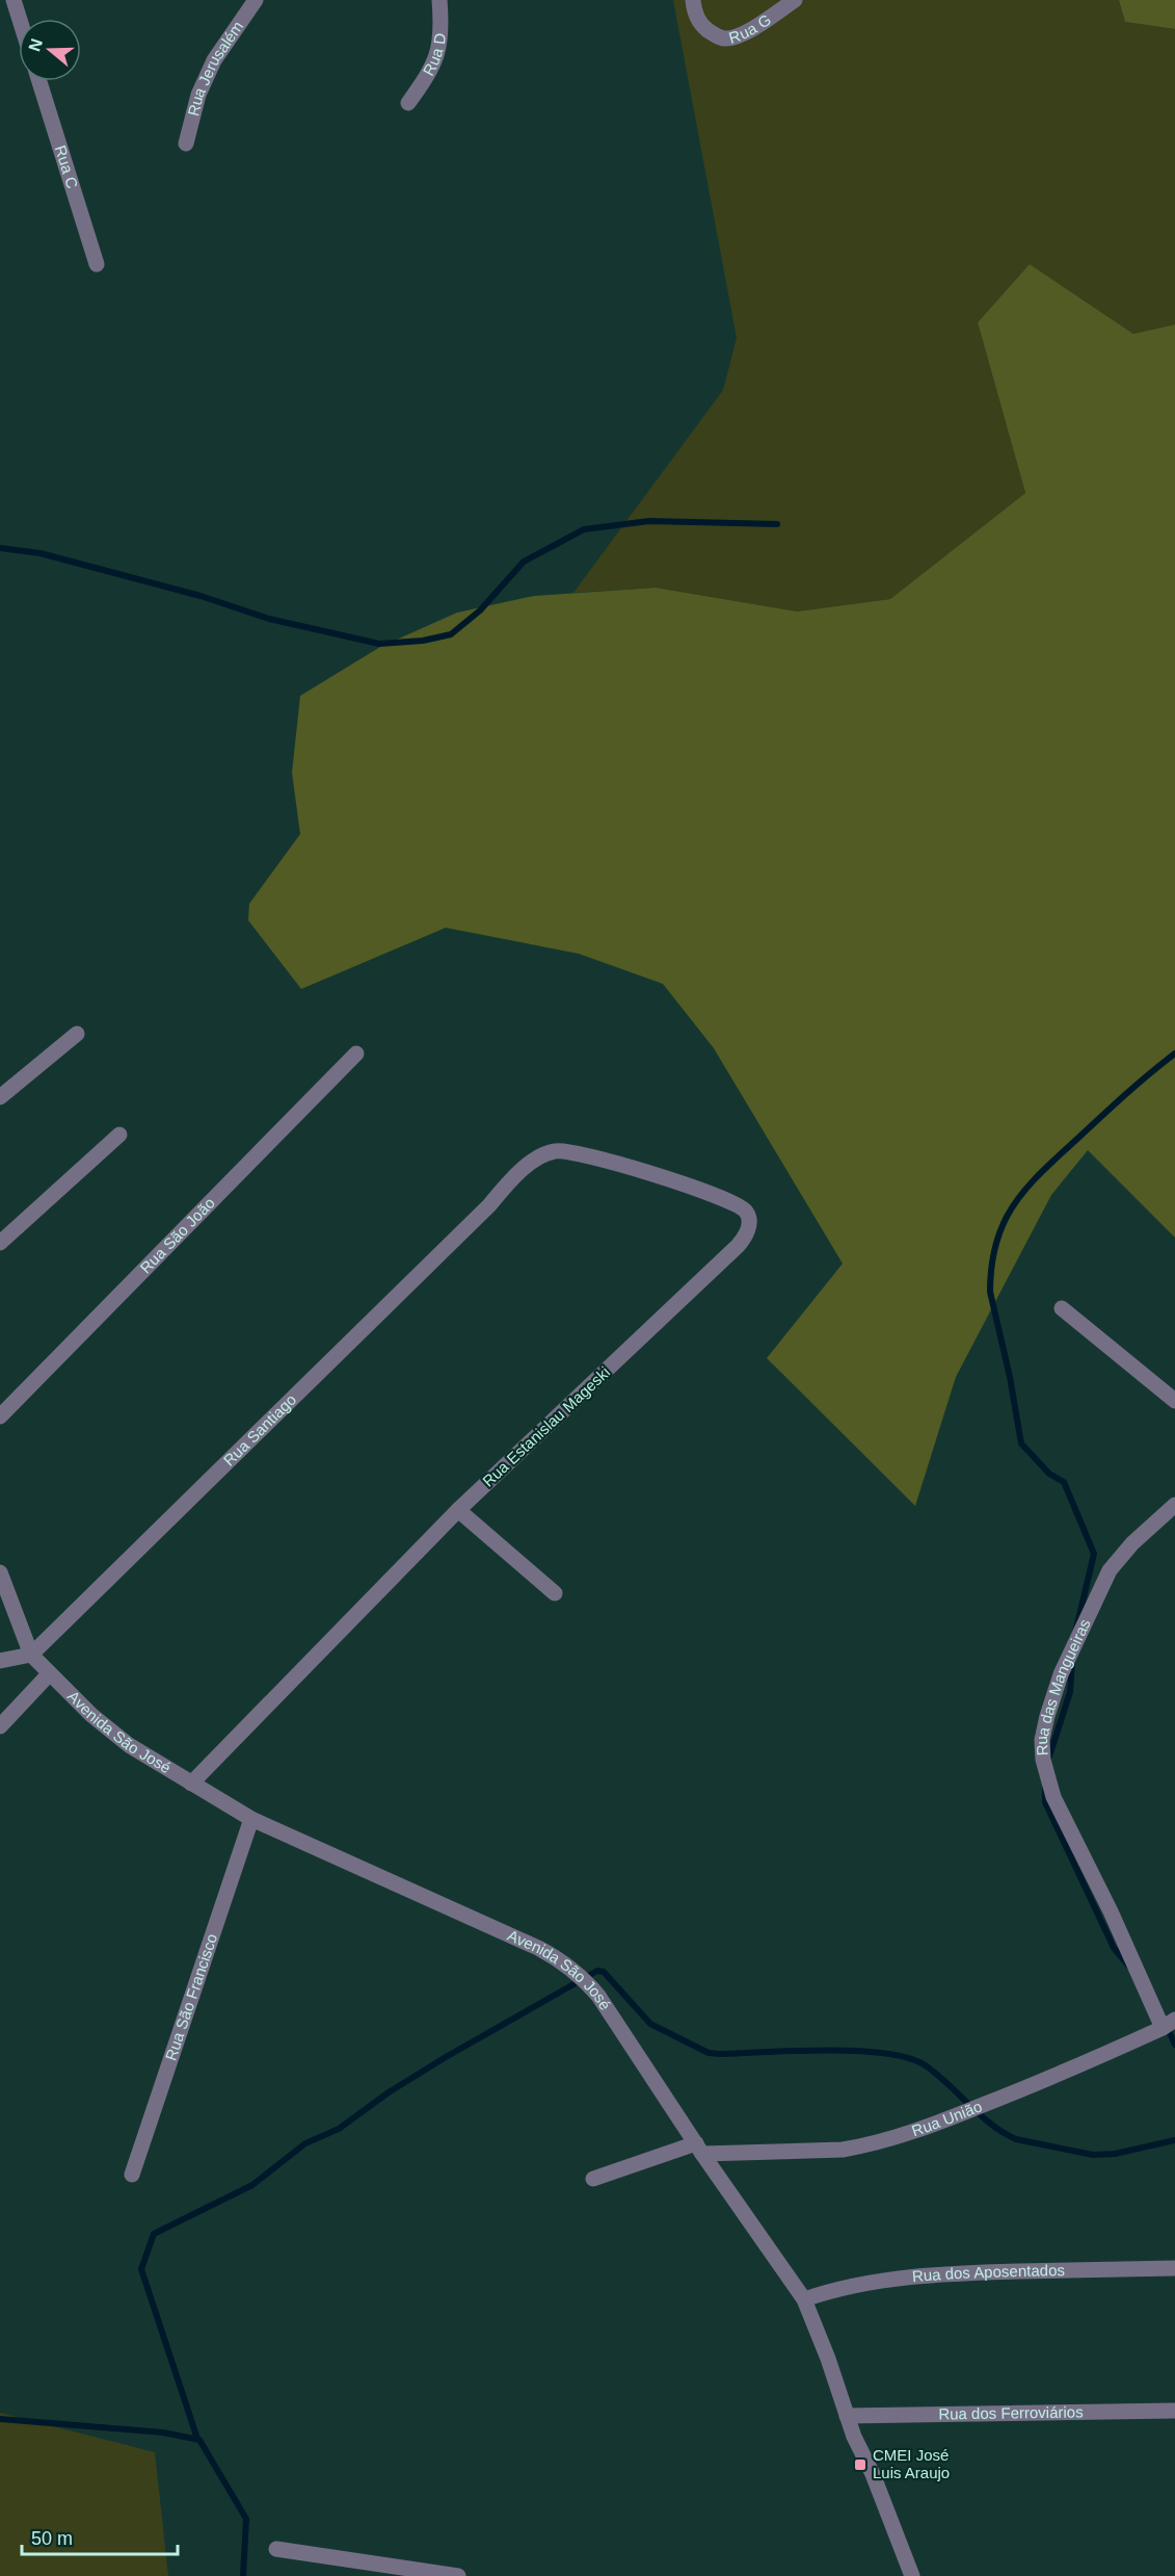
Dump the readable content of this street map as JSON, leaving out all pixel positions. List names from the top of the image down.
{
  "streets": {
    "street": [
      "Rua G",
      "Rua D",
      "Rua Jerusalém",
      "Rua C",
      "Rua São João",
      "Rua Estanislau Mageski",
      "Rua Santiago",
      "Rua das Mangueiras",
      "Avenida São José",
      "Rua São Francisco",
      "Rua União",
      "Rua dos Aposentados",
      "Rua dos Ferroviários"
    ]
  },
  "crossings": [
    ["Rua Estanislau Mageski", "Rua Santiago"],
    ["Rua Estanislau Mageski", "Avenida São José"],
    ["Rua Santiago", "Avenida São José"],
    ["Rua das Mangueiras", "Rua União"],
    ["Avenida São José", "Rua São Francisco"],
    ["Avenida São José", "Rua União"],
    ["Avenida São José", "Rua dos Aposentados"],
    ["Avenida São José", "Rua dos Ferroviários"]
  ],
  "places": {
    "transit": ["CMEI José Luis Araujo"]
  },
  "scale_bar": "50 m",
  "north": "left"
}
